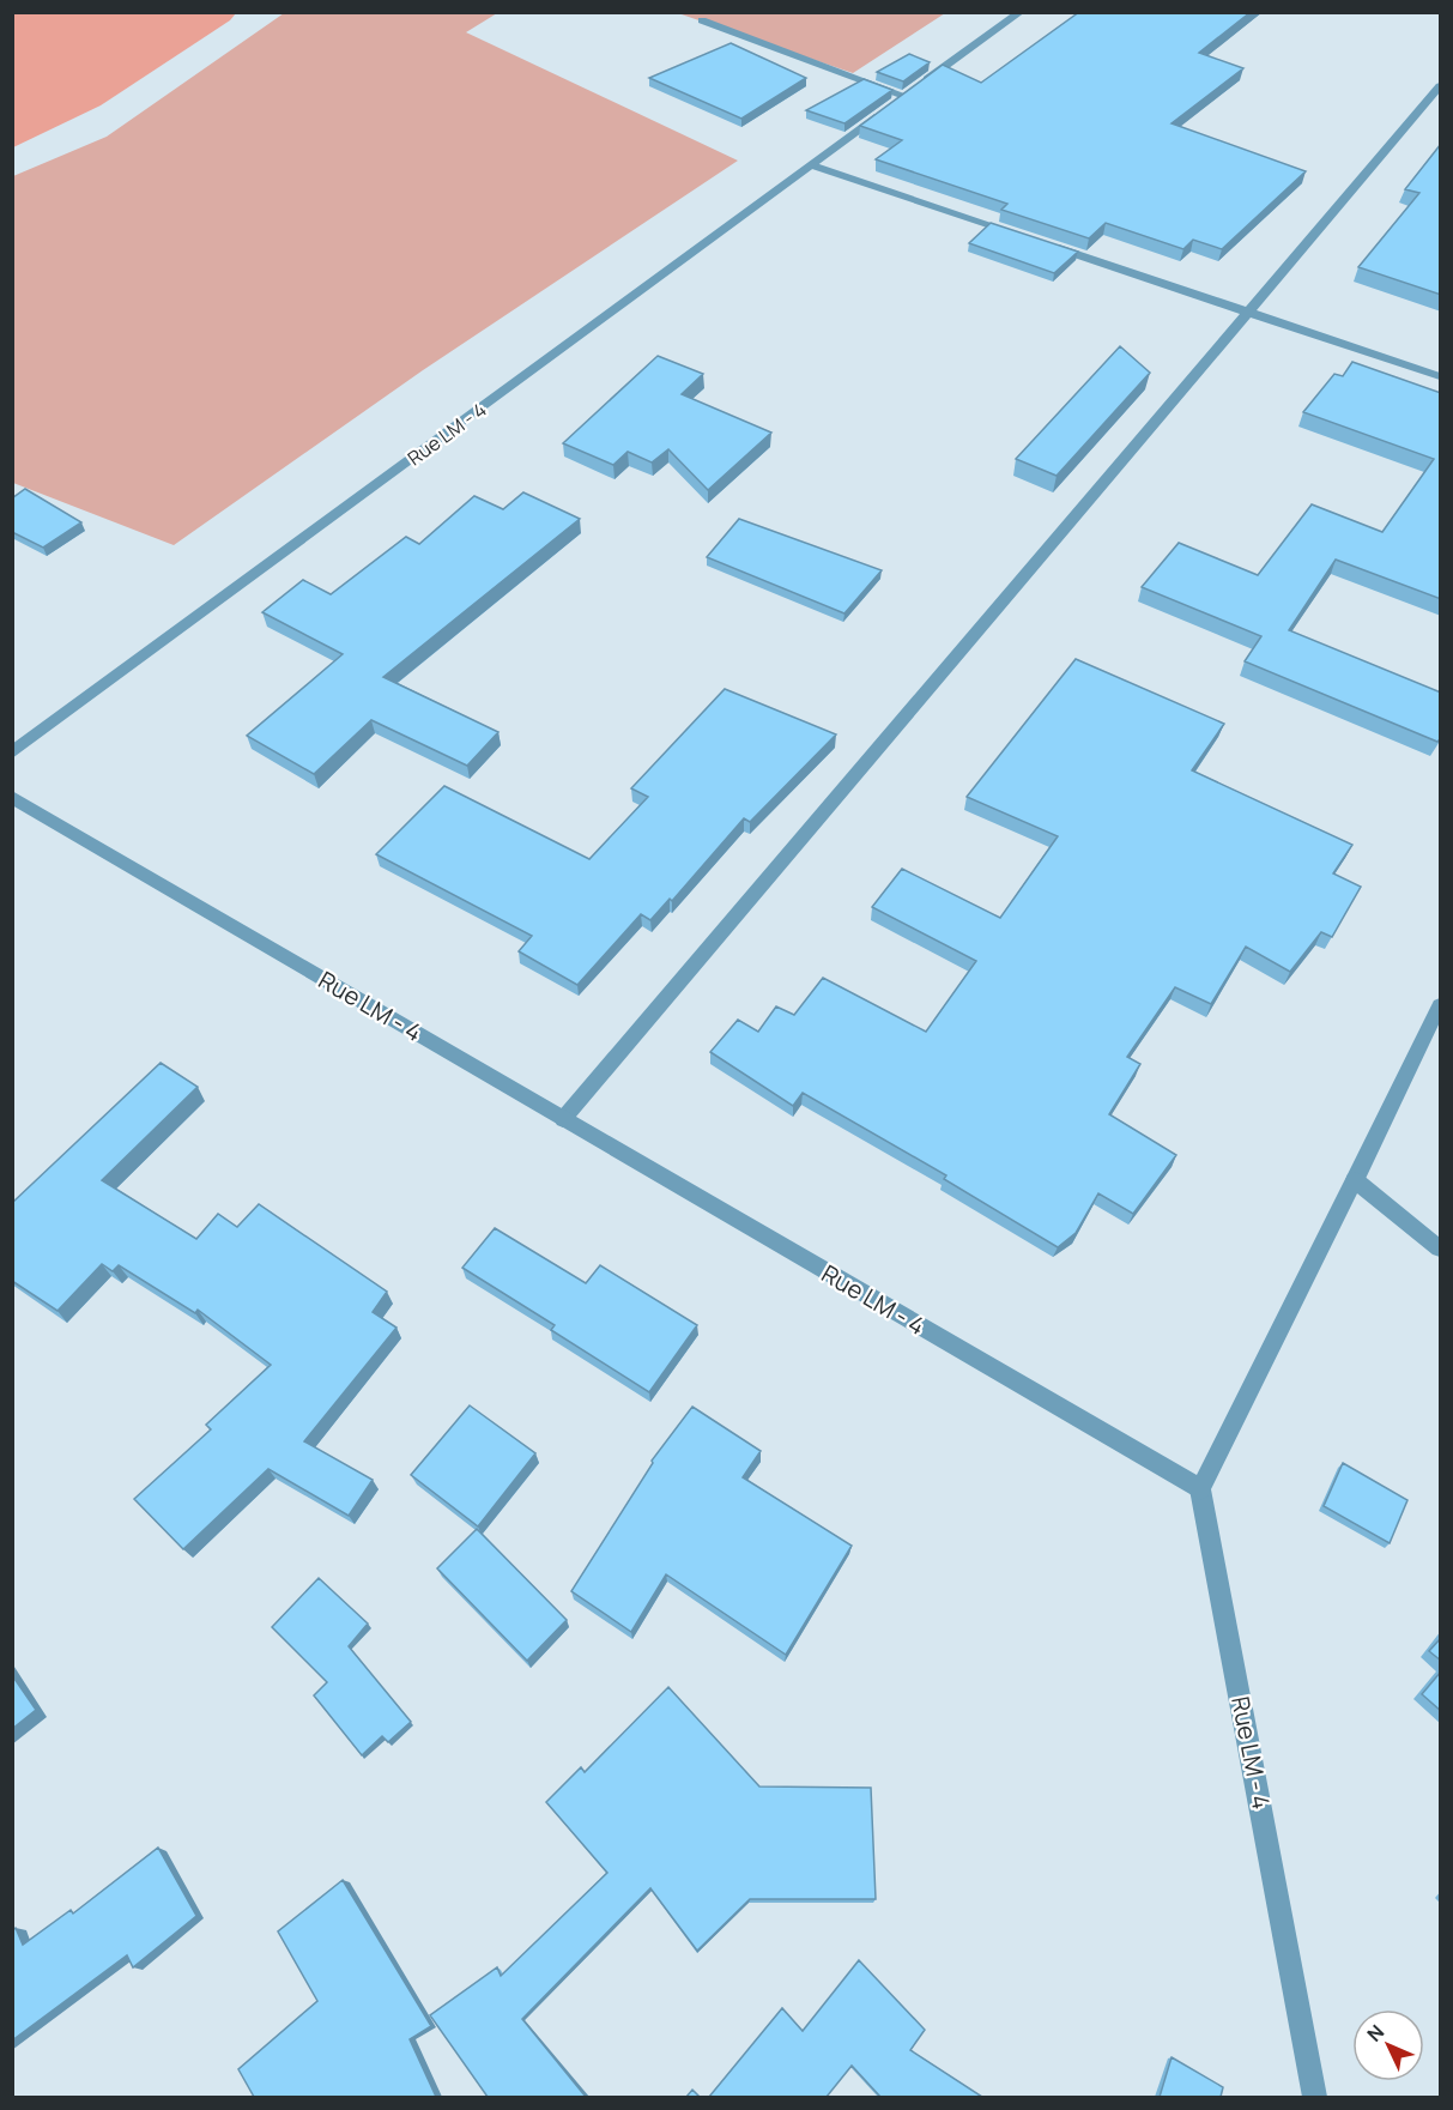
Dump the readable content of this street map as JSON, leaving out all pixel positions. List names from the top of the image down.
{
  "streets": {
    "street": ["Rue LM - 4"]
  },
  "north": "top left"
}
